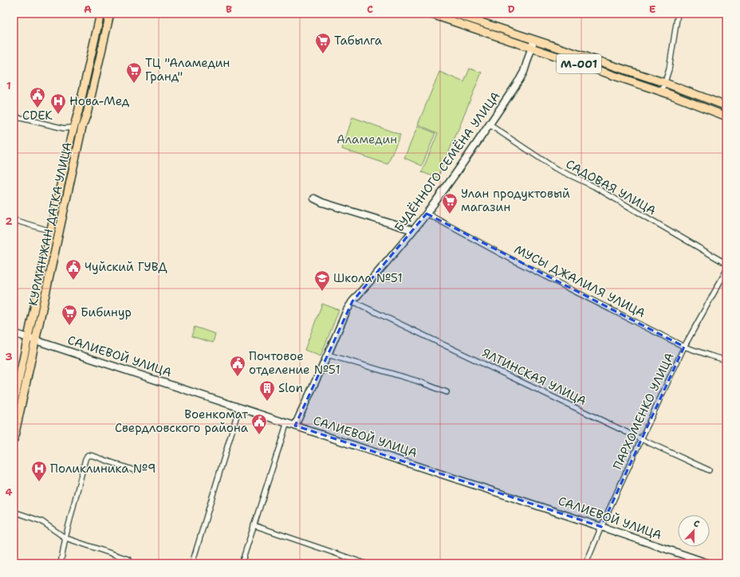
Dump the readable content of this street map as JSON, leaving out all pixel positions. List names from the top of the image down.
{
  "streets": {
    "main road": [
      "М-001",
      "БУДЁННОГО СЕМЁНА УЛИЦА",
      "КУРМАНЖАН ДАТКА УЛИЦА",
      "САЛИЕВОЙ УЛИЦА"
    ],
    "street": [
      "САДОВАЯ УЛИЦА",
      "МУСЫ ДЖАЛИЛЯ УЛИЦА",
      "ЯЛТИНСКАЯ УЛИЦА",
      "ПАРХОМЕНКО УЛИЦА"
    ]
  },
  "crossings": [
    ["М-001", "БУДЁННОГО СЕМЁНА УЛИЦА"],
    ["БУДЁННОГО СЕМЁНА УЛИЦА", "САДОВАЯ УЛИЦА"],
    ["БУДЁННОГО СЕМЁНА УЛИЦА", "МУСЫ ДЖАЛИЛЯ УЛИЦА"],
    ["БУДЁННОГО СЕМЁНА УЛИЦА", "САЛИЕВОЙ УЛИЦА"],
    ["БУДЁННОГО СЕМЁНА УЛИЦА", "ЯЛТИНСКАЯ УЛИЦА"],
    ["КУРМАНЖАН ДАТКА УЛИЦА", "САЛИЕВОЙ УЛИЦА"],
    ["МУСЫ ДЖАЛИЛЯ УЛИЦА", "ПАРХОМЕНКО УЛИЦА"],
    ["САЛИЕВОЙ УЛИЦА", "ПАРХОМЕНКО УЛИЦА"],
    ["ЯЛТИНСКАЯ УЛИЦА", "ПАРХОМЕНКО УЛИЦА"]
  ],
  "parks": ["Аламедин"],
  "places": {
    "supermarket": [
      "Табылга",
      "ТЦ \"Аламедин Гранд\"",
      "Улан продуктовый магазин",
      "Бибинур"
    ],
    "public building": [
      "CDEK",
      "Чуйский ГУВД",
      "Почтовое отделение №51",
      "Военкомат Свердловского района"
    ],
    "hospital": ["Нова-Мед", "Поликлиника №9"],
    "school or university": ["Школа №51"],
    "building": ["Slon"]
  },
  "north": "top",
  "grid": {
    "columns": [
      "A",
      "B",
      "C",
      "D",
      "E"
    ],
    "rows": [
      "1",
      "2",
      "3",
      "4"
    ]
  }
}
